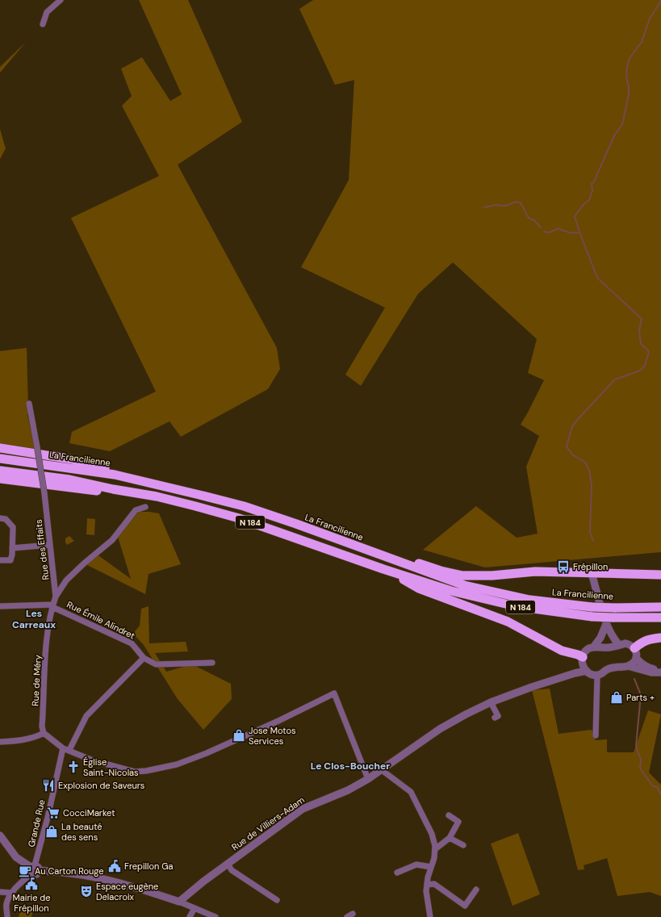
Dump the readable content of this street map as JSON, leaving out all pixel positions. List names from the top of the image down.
{
  "streets": {
    "highway": ["La Francilienne", "N 184"],
    "street": [
      "Rue des Effaits",
      "Rue Émile Alindret",
      "Rue de Méry",
      "Grande Rue",
      "Rue de Villiers-Adam"
    ]
  },
  "crossings": [
    ["Rue des Effaits", "Rue Émile Alindret"],
    ["Rue des Effaits", "Rue de Méry"],
    ["Rue Émile Alindret", "Rue de Méry"]
  ],
  "districts": ["Les Carreaux", "Le Clos-Boucher"],
  "places": {
    "bus stop": ["Frépillon"],
    "shop": ["Parts +", "Jose Motos Services", "La beauté des sens"],
    "church": ["Église Saint-Nicolas"],
    "restaurant": ["Explosion de Saveurs"],
    "supermarket": ["CocciMarket"],
    "public building": ["Frepillon Ga", "Mairie de Frépillon"],
    "cafe": ["Au Carton Rouge"],
    "theatre": ["Espace eugène Delacroix"]
  }
}
